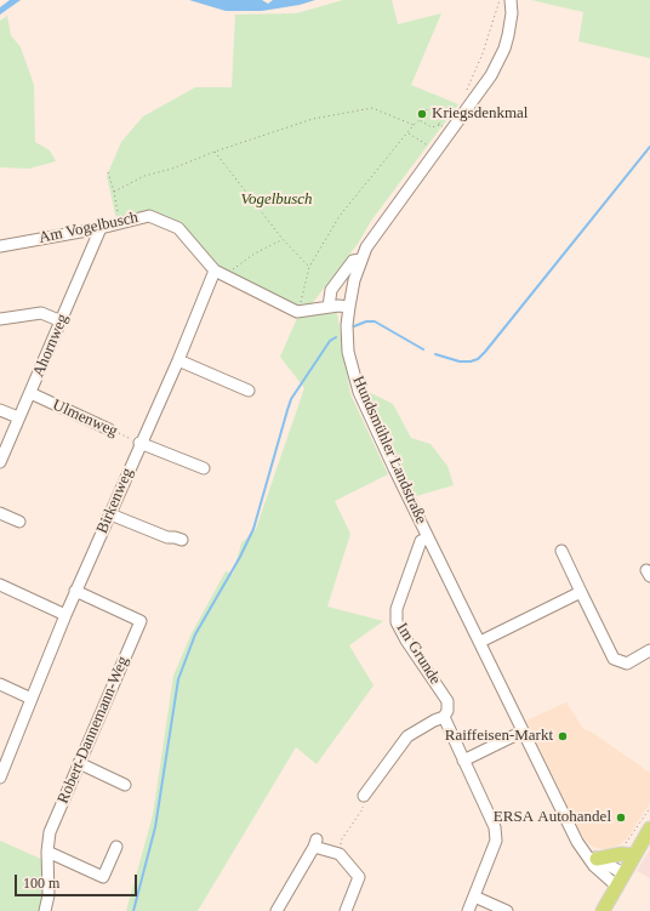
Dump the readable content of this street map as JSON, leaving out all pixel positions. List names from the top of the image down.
{
  "streets": {
    "street": [
      "Am Vogelbusch",
      "Ahornweg",
      "Ulmenweg",
      "Hundsmühler Landstraße",
      "Birkenweg",
      "Im Grunde",
      "Robert-Dannemann-Weg"
    ]
  },
  "crossings": [
    ["Am Vogelbusch", "Ahornweg"],
    ["Am Vogelbusch", "Birkenweg"],
    ["Ahornweg", "Ulmenweg"],
    ["Ulmenweg", "Birkenweg"],
    ["Hundsmühler Landstraße", "Im Grunde"],
    ["Birkenweg", "Robert-Dannemann-Weg"]
  ],
  "parks": ["Vogelbusch"],
  "places": ["Kriegsdenkmal", "Raiffeisen-Markt", "ERSA Autohandel"],
  "scale_bar": "100 m"
}
